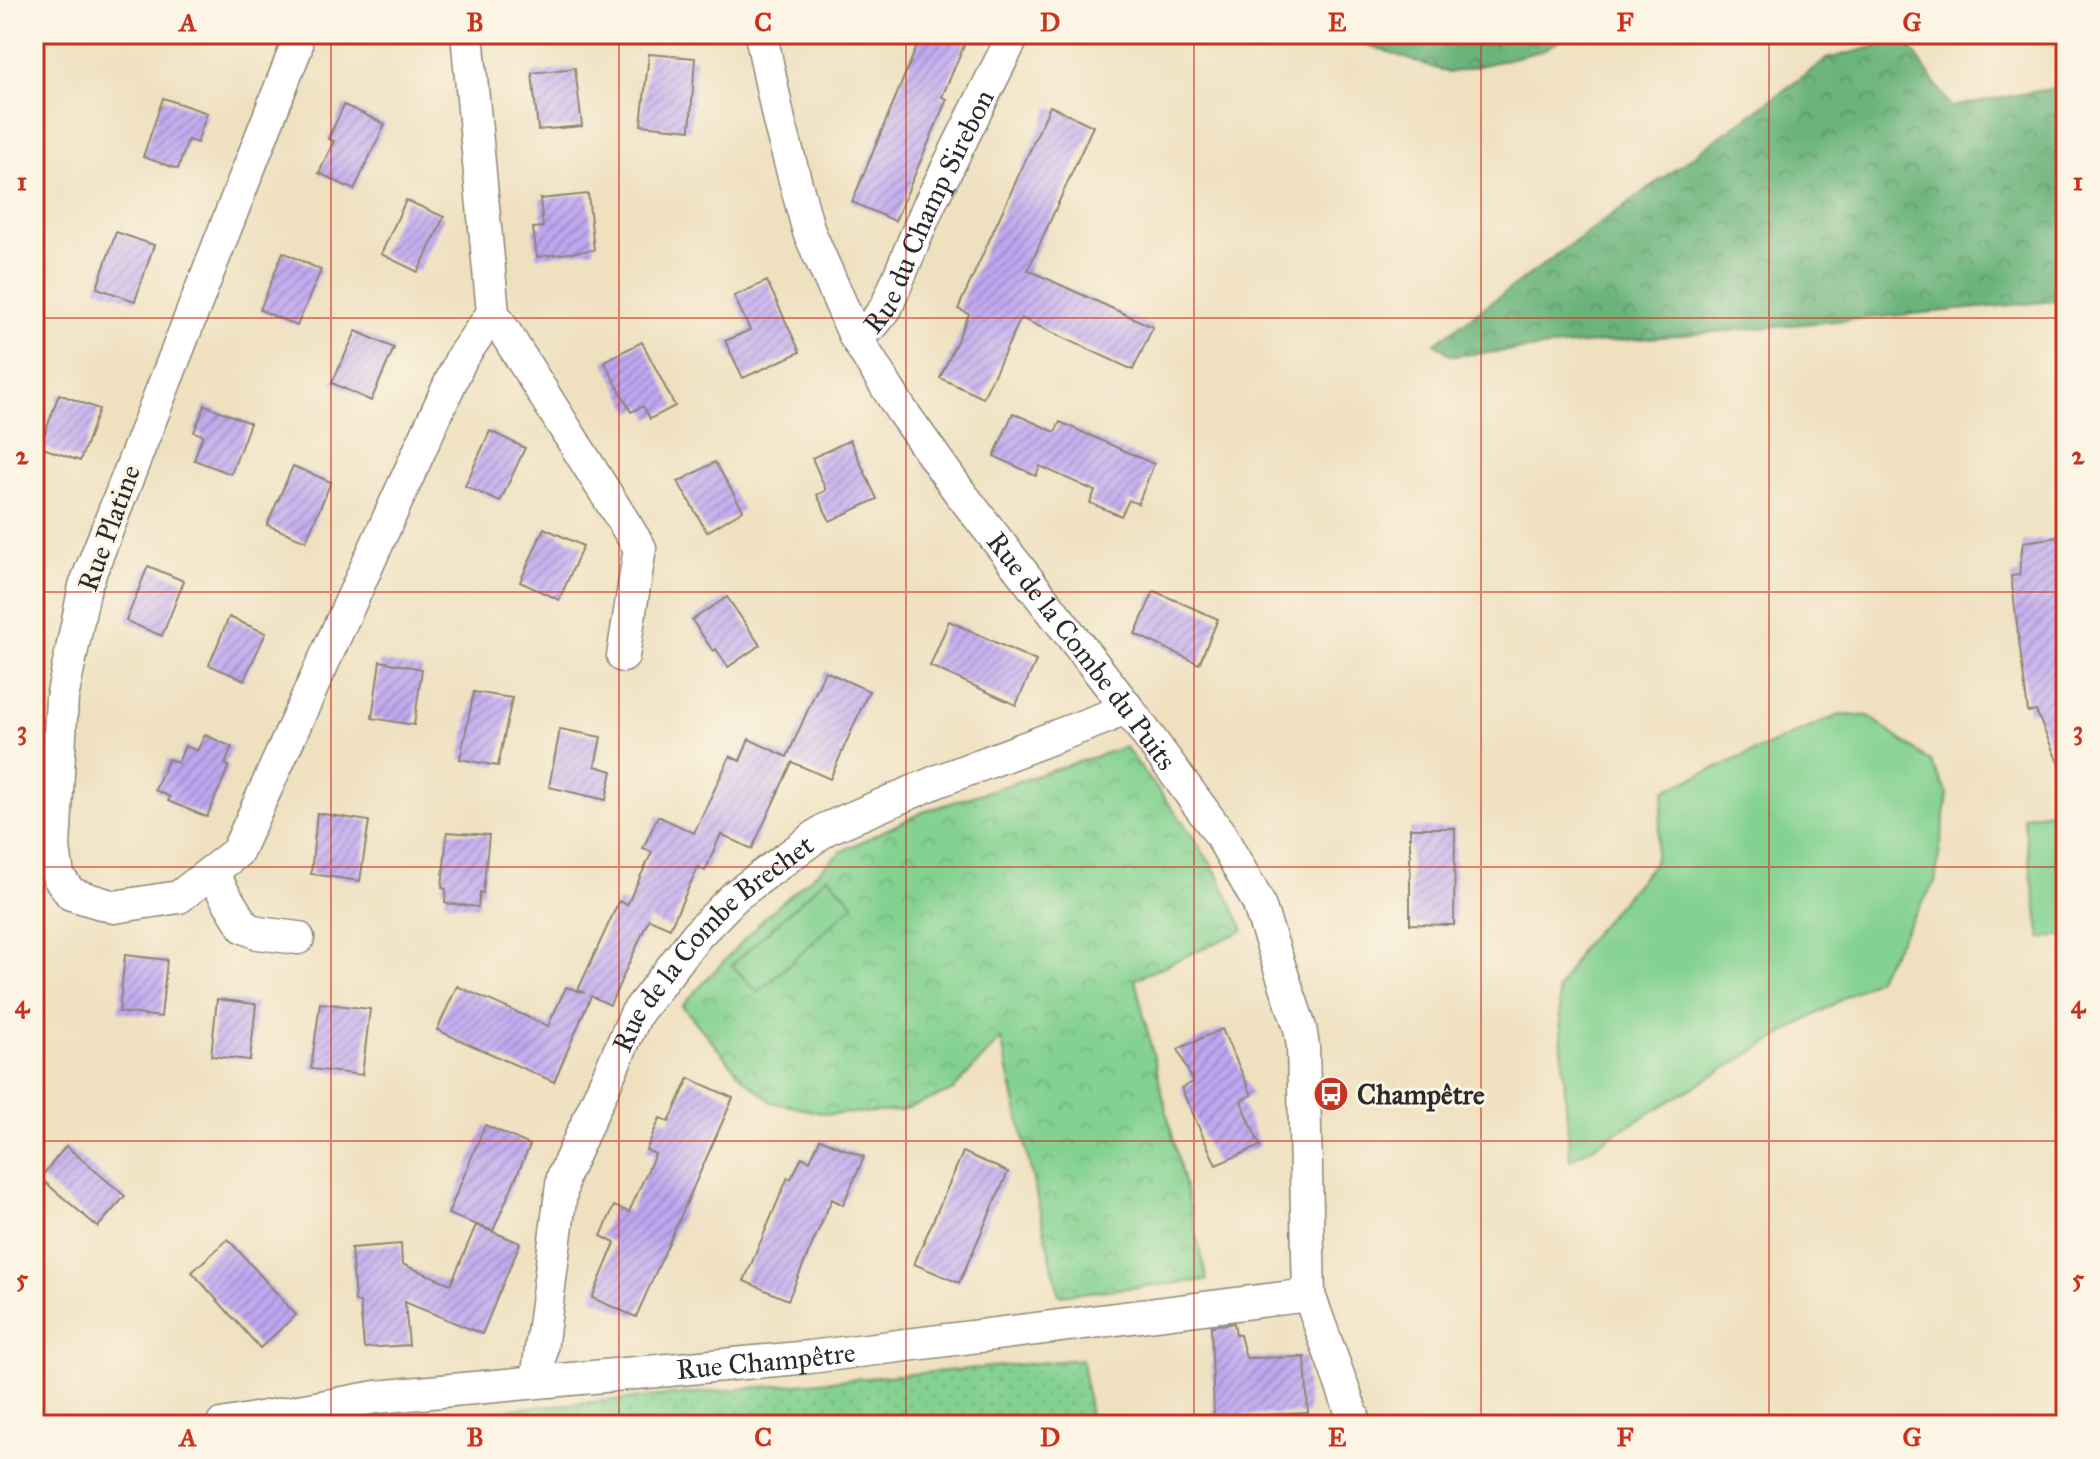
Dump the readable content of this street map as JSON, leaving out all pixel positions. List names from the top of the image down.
{
  "streets": {
    "street": [
      "Rue du Champ Sirebon",
      "Rue Platine",
      "Rue de la Combe du Puits",
      "Rue de la Combe Brechet",
      "Rue Champêtre"
    ]
  },
  "crossings": [
    ["Rue du Champ Sirebon", "Rue de la Combe du Puits"],
    ["Rue de la Combe du Puits", "Rue de la Combe Brechet"],
    ["Rue de la Combe du Puits", "Rue Champêtre"],
    ["Rue de la Combe Brechet", "Rue Champêtre"]
  ],
  "places": {
    "bus stop": ["Champêtre"]
  },
  "grid": {
    "columns": [
      "A",
      "B",
      "C",
      "D",
      "E",
      "F",
      "G"
    ],
    "rows": [
      "1",
      "2",
      "3",
      "4",
      "5"
    ]
  }
}
